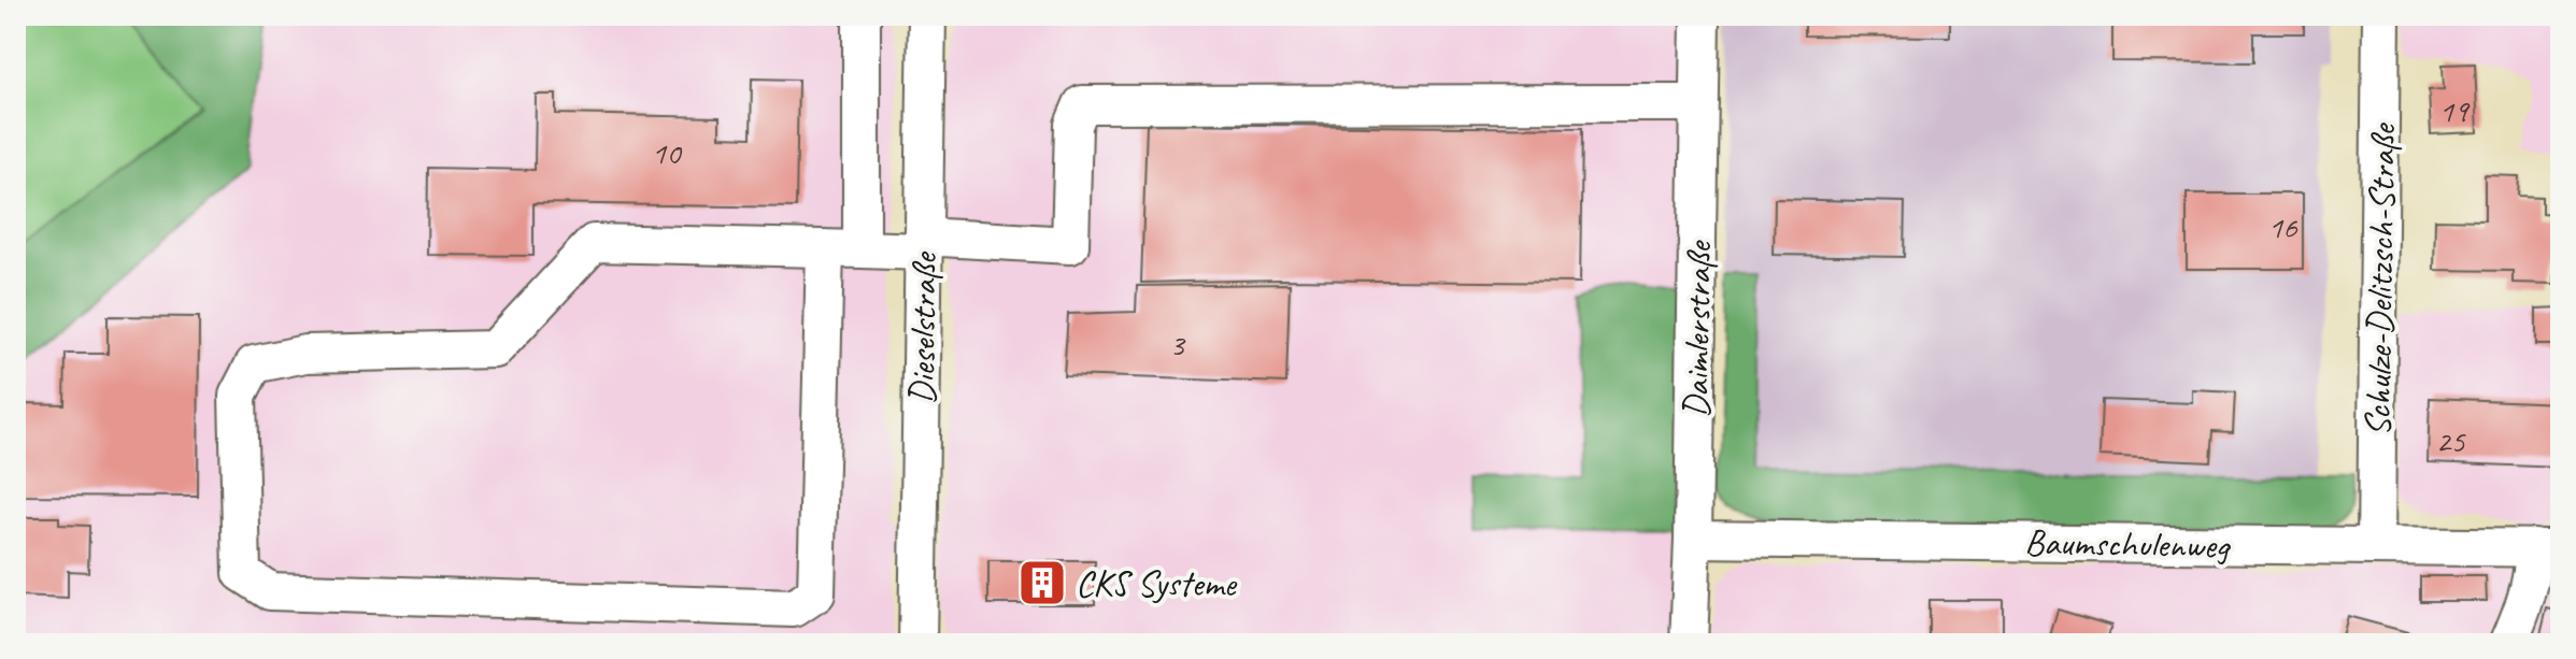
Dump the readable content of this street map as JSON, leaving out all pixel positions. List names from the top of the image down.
{
  "streets": {
    "street": [
      "Schulze-Delitzsch-Straße",
      "Dieselstraße",
      "Daimlerstraße",
      "Baumschulenweg"
    ]
  },
  "crossings": [
    ["Schulze-Delitzsch-Straße", "Baumschulenweg"],
    ["Daimlerstraße", "Baumschulenweg"]
  ],
  "places": {
    "building": ["CKS Systeme"]
  },
  "house_numbers": [
    "19",
    "10",
    "16",
    "3",
    "25"
  ]
}
